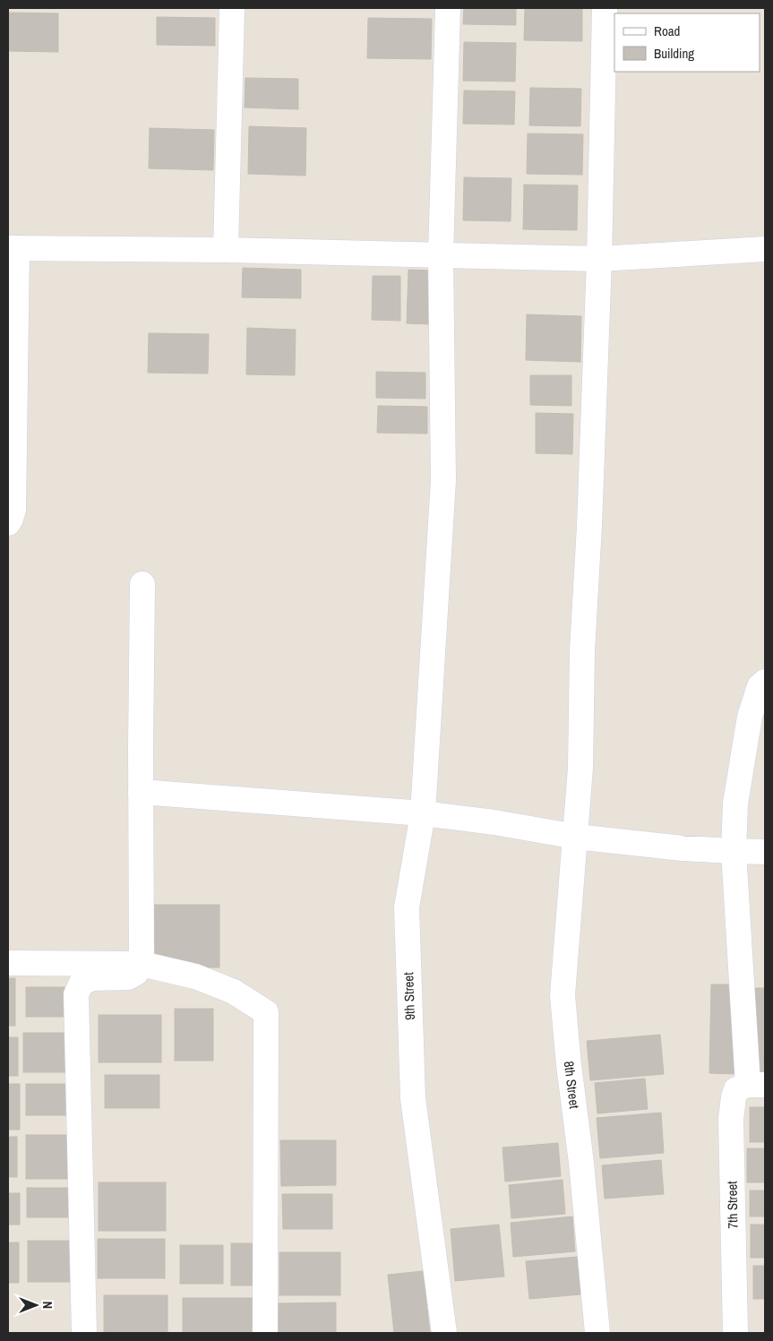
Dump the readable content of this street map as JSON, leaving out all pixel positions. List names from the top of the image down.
{
  "streets": {
    "street": ["9th Street", "8th Street", "7th Street"]
  },
  "legend": ["Road", "Building"],
  "north": "right"
}
